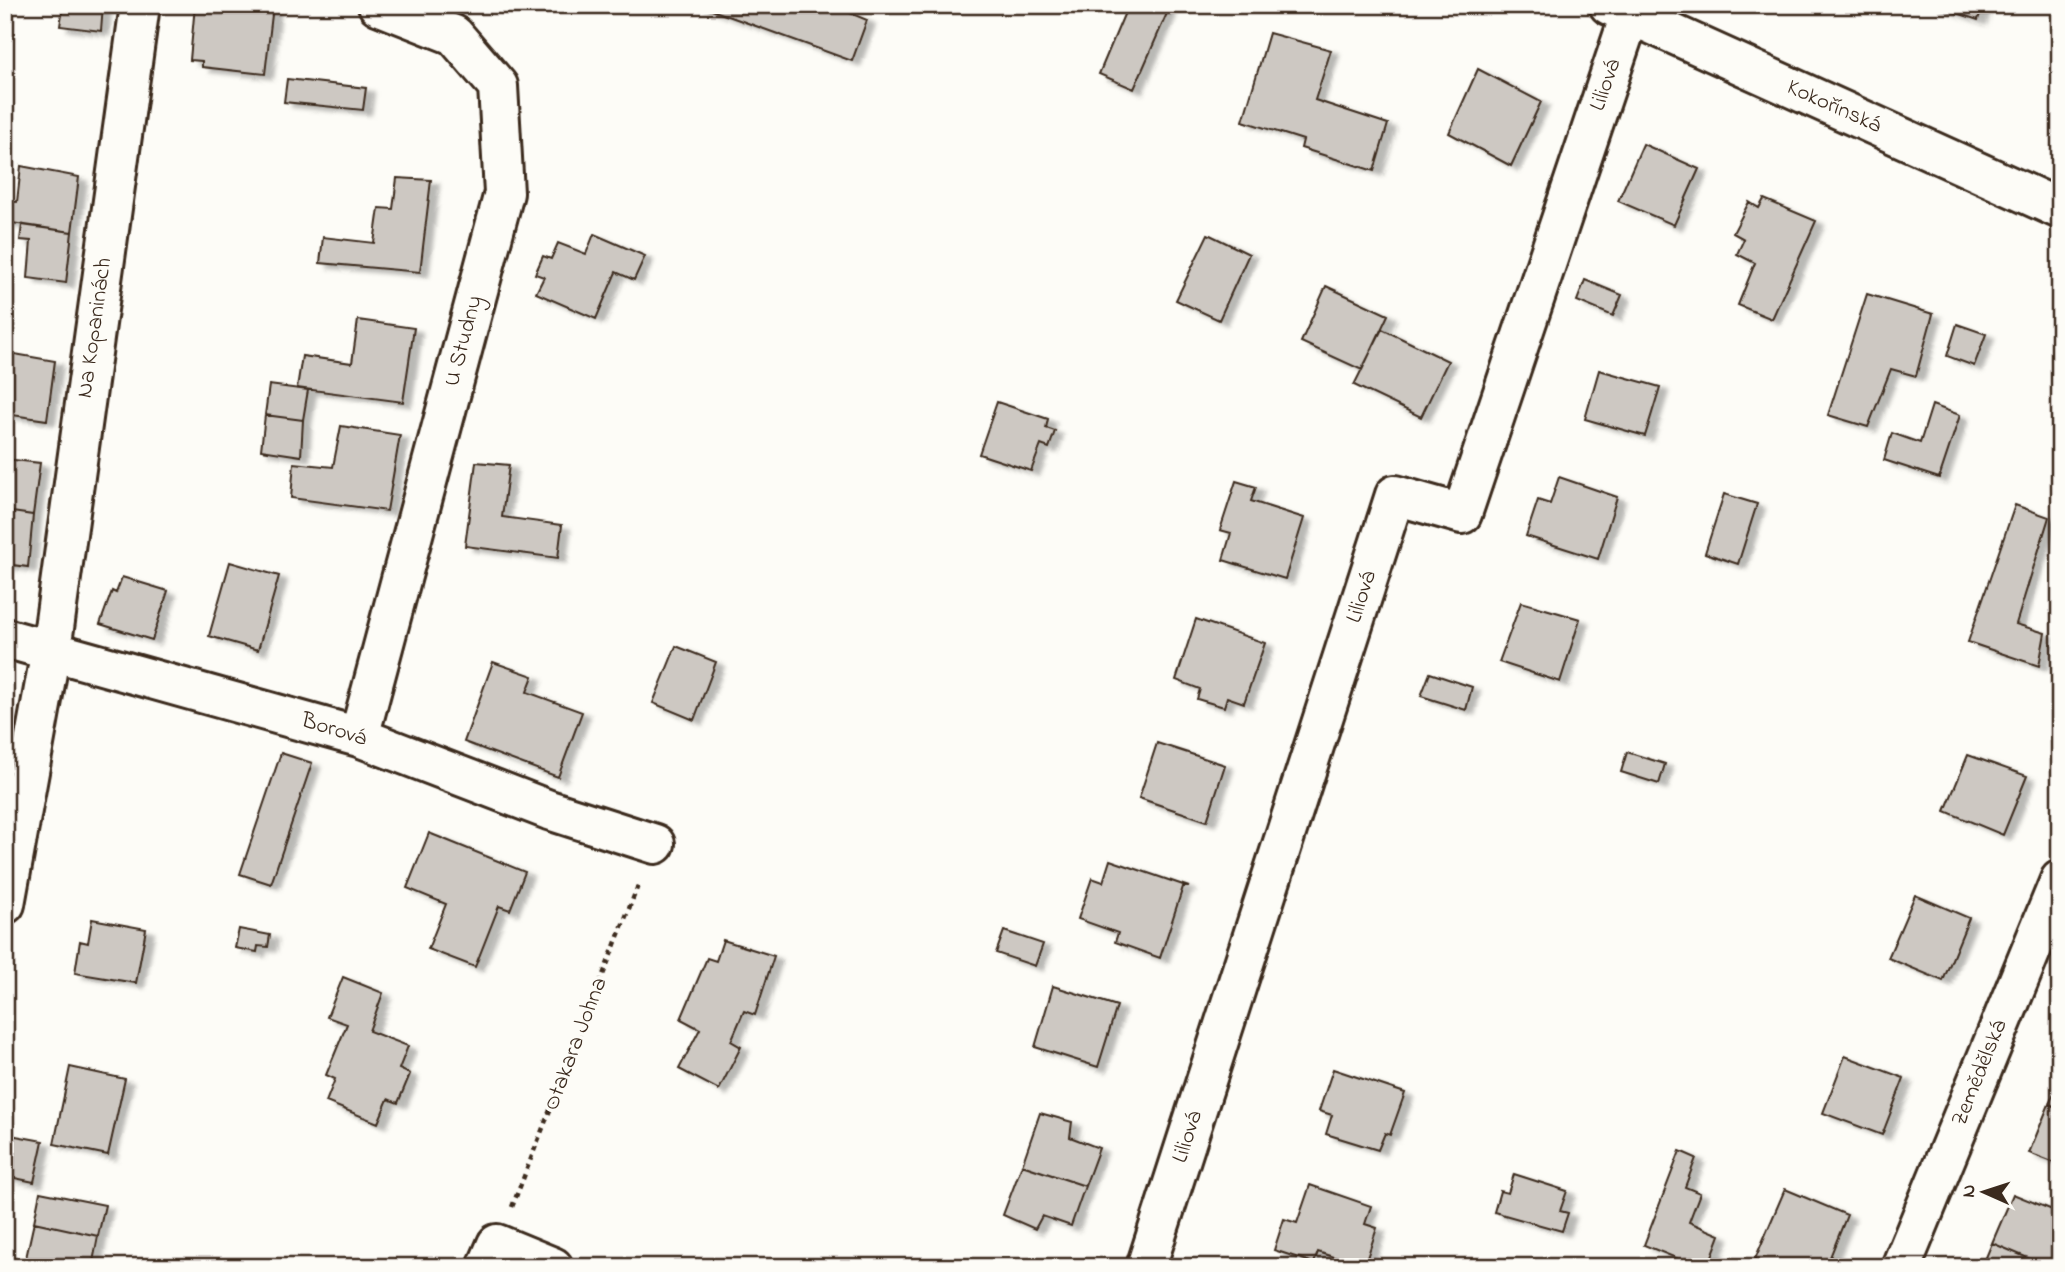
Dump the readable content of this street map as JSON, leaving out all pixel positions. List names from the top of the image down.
{
  "streets": {
    "street": [
      "Liliová",
      "Kokořínská",
      "Na Kopaninách",
      "U Studny",
      "Borová",
      "Zemědělská"
    ],
    "path": ["Otakara Johna"]
  },
  "crossings": [
    ["Liliová", "Kokořínská"],
    ["Na Kopaninách", "Borová"],
    ["U Studny", "Borová"],
    ["Borová", "Otakara Johna"]
  ],
  "north": "left"
}
